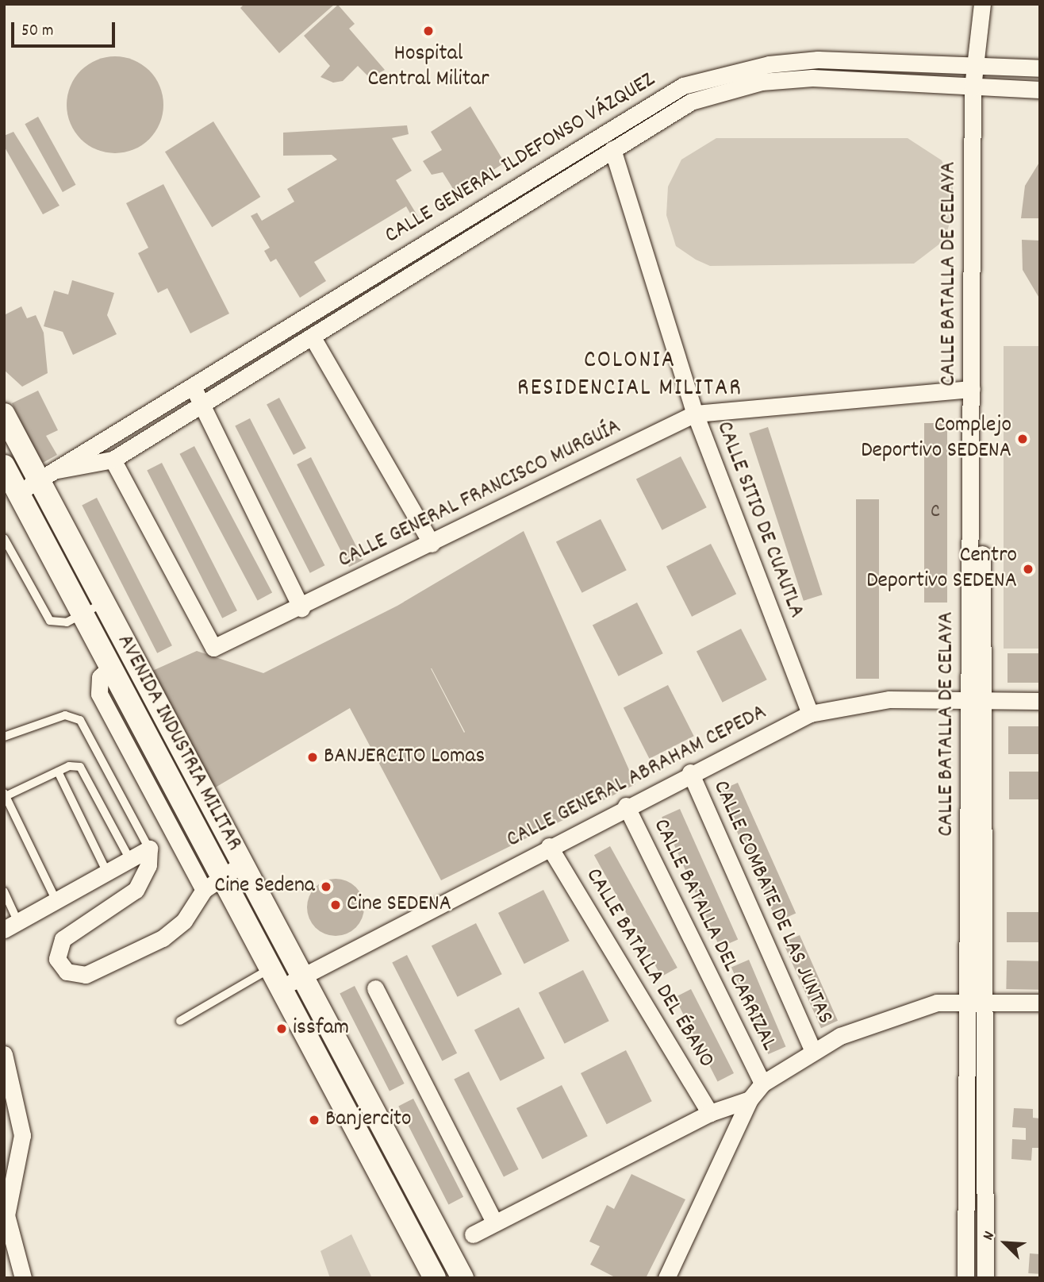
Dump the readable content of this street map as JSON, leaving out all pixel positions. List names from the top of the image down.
{
  "streets": {
    "main road": ["AVENIDA INDUSTRIA MILITAR"],
    "street": [
      "CALLE GENERAL ILDEFONSO VÁZQUEZ",
      "CALLE BATALLA DE CELAYA",
      "CALLE GENERAL FRANCISCO MURGUÍA",
      "CALLE SITIO DE CUAUTLA",
      "CALLE GENERAL ABRAHAM CEPEDA",
      "CALLE COMBATE DE LAS JUNTAS",
      "CALLE BATALLA DEL CARRIZAL",
      "CALLE BATALLA DEL ÉBANO"
    ]
  },
  "crossings": [
    ["CALLE GENERAL ILDEFONSO VÁZQUEZ", "CALLE BATALLA DE CELAYA"],
    ["CALLE GENERAL ILDEFONSO VÁZQUEZ", "CALLE GENERAL FRANCISCO MURGUÍA"],
    ["CALLE GENERAL ILDEFONSO VÁZQUEZ", "CALLE SITIO DE CUAUTLA"],
    ["CALLE GENERAL ILDEFONSO VÁZQUEZ", "AVENIDA INDUSTRIA MILITAR"],
    ["CALLE BATALLA DE CELAYA", "CALLE GENERAL FRANCISCO MURGUÍA"],
    ["CALLE BATALLA DE CELAYA", "CALLE GENERAL ABRAHAM CEPEDA"],
    ["CALLE GENERAL FRANCISCO MURGUÍA", "CALLE SITIO DE CUAUTLA"],
    ["CALLE SITIO DE CUAUTLA", "CALLE GENERAL ABRAHAM CEPEDA"],
    ["AVENIDA INDUSTRIA MILITAR", "CALLE GENERAL ABRAHAM CEPEDA"],
    ["CALLE GENERAL ABRAHAM CEPEDA", "CALLE COMBATE DE LAS JUNTAS"],
    ["CALLE GENERAL ABRAHAM CEPEDA", "CALLE BATALLA DEL CARRIZAL"],
    ["CALLE GENERAL ABRAHAM CEPEDA", "CALLE BATALLA DEL ÉBANO"]
  ],
  "districts": ["COLONIA RESIDENCIAL MILITAR"],
  "places": [
    "Hospital Central Militar",
    "Complejo Deportivo SEDENA",
    "Centro Deportivo SEDENA",
    "BANJERCITO Lomas",
    "Cine Sedena",
    "Cine SEDENA",
    "issfam",
    "Banjercito"
  ],
  "house_numbers": ["C"],
  "scale_bar": "50 m",
  "north": "top left"
}
